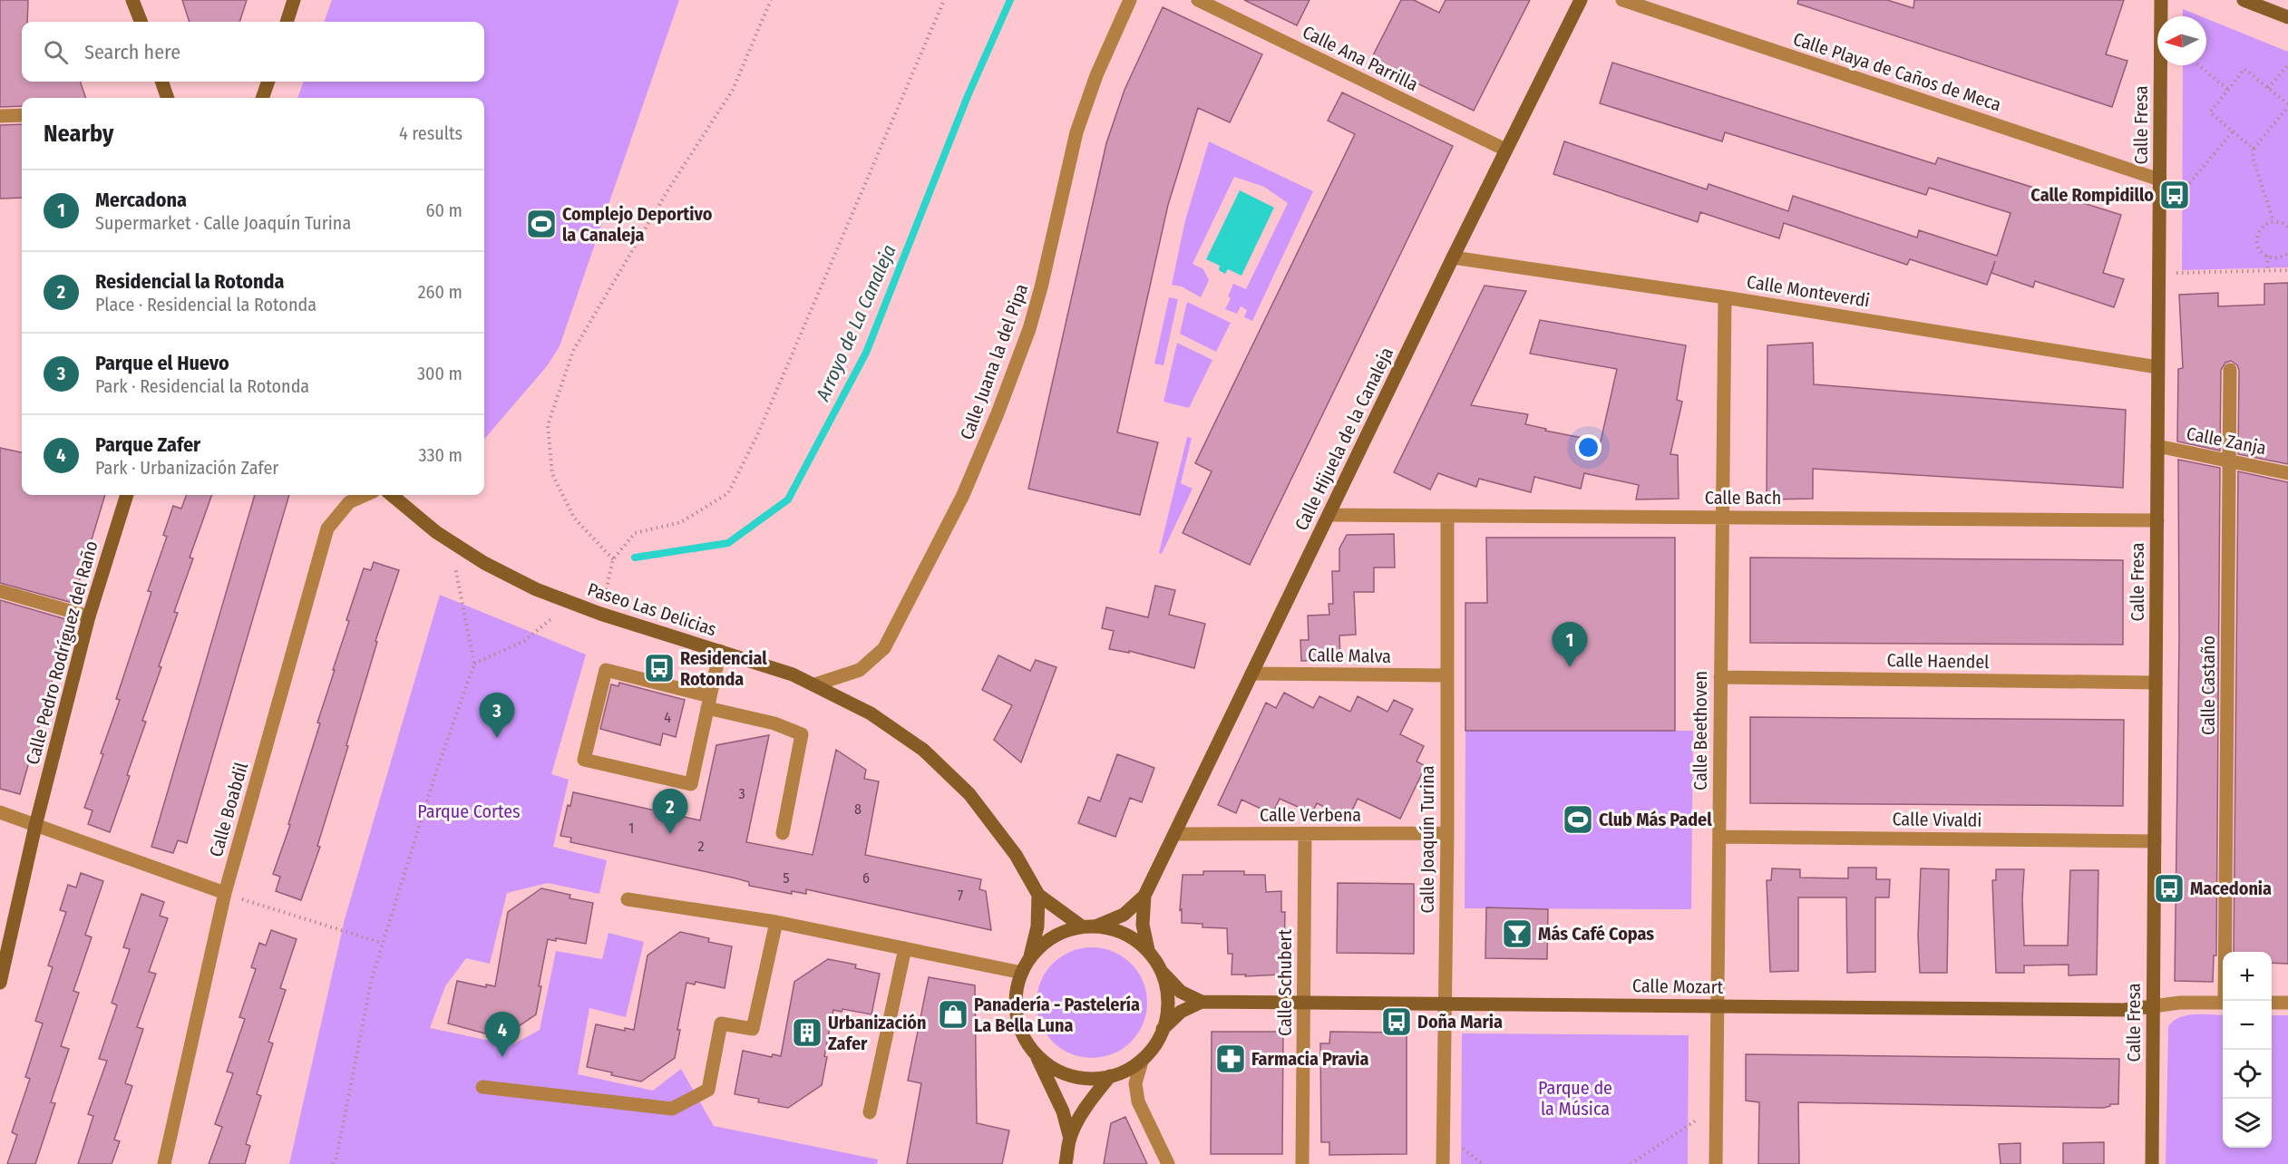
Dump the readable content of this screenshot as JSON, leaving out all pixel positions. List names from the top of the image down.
{
  "streets": {
    "street": [
      "Calle Ana Parrilla",
      "Calle Playa de Caños de Meca",
      "Calle Fresa",
      "Calle Monteverdi",
      "Calle Juana la del Pipa",
      "Calle Hijuela de la Canaleja",
      "Calle Zanja",
      "Calle Bach",
      "Paseo Las Delicias",
      "Calle Pedro Rodríguez del Raño",
      "Calle Malva",
      "Calle Haendel",
      "Calle Castaño",
      "Calle Beethoven",
      "Calle Boabdil",
      "Calle Verbena",
      "Calle Vivaldi",
      "Calle Joaquín Turina",
      "Calle Schubert",
      "Calle Mozart"
    ]
  },
  "crossings": [
    ["Calle Ana Parrilla", "Calle Hijuela de la Canaleja"],
    ["Calle Playa de Caños de Meca", "Calle Fresa"],
    ["Calle Fresa", "Calle Monteverdi"],
    ["Calle Fresa", "Calle Zanja"],
    ["Calle Fresa", "Calle Bach"],
    ["Calle Fresa", "Calle Haendel"],
    ["Calle Fresa", "Calle Vivaldi"],
    ["Calle Fresa", "Calle Mozart"],
    ["Calle Monteverdi", "Calle Hijuela de la Canaleja"],
    ["Calle Monteverdi", "Calle Beethoven"],
    ["Calle Juana la del Pipa", "Paseo Las Delicias"],
    ["Calle Hijuela de la Canaleja", "Calle Bach"],
    ["Calle Hijuela de la Canaleja", "Paseo Las Delicias"],
    ["Calle Hijuela de la Canaleja", "Calle Malva"],
    ["Calle Hijuela de la Canaleja", "Calle Verbena"],
    ["Calle Hijuela de la Canaleja", "Calle Mozart"],
    ["Calle Zanja", "Calle Castaño"],
    ["Calle Bach", "Calle Beethoven"],
    ["Calle Bach", "Calle Joaquín Turina"],
    ["Paseo Las Delicias", "Calle Mozart"],
    ["Calle Malva", "Calle Joaquín Turina"],
    ["Calle Haendel", "Calle Beethoven"],
    ["Calle Beethoven", "Calle Vivaldi"],
    ["Calle Beethoven", "Calle Mozart"],
    ["Calle Verbena", "Calle Joaquín Turina"],
    ["Calle Verbena", "Calle Schubert"],
    ["Calle Joaquín Turina", "Calle Mozart"],
    ["Calle Schubert", "Calle Mozart"]
  ],
  "water": ["Arroyo de La Canaleja"],
  "parks": ["Parque Cortes", "Parque de la Música"],
  "places": {
    "bus stop": [
      "Calle Rompidillo",
      "Residencial Rotonda",
      "Macedonia",
      "Doña Maria"
    ],
    "sports": ["Complejo Deportivo la Canaleja", "Club Más Padel"],
    "bar": ["Más Café Copas"],
    "shop": ["Panadería - Pastelería La Bella Luna"],
    "building": ["Urbanización Zafer"],
    "pharmacy": ["Farmacia Pravia"]
  },
  "house_numbers": [
    "4",
    "3",
    "8",
    "1",
    "2",
    "5",
    "6",
    "7"
  ],
  "north": "left",
  "page": {
    "search": "Search here",
    "heading": ["Nearby", "4 results"],
    "list": [
      {
        "mark": "1",
        "name": "Mercadona",
        "note": "Supermarket · Calle Joaquín Turina",
        "value": "60 m"
      },
      {
        "mark": "2",
        "name": "Residencial la Rotonda",
        "note": "Place · Residencial la Rotonda",
        "value": "260 m"
      },
      {
        "mark": "3",
        "name": "Parque el Huevo",
        "note": "Park · Residencial la Rotonda",
        "value": "300 m"
      },
      {
        "mark": "4",
        "name": "Parque Zafer",
        "note": "Park · Urbanización Zafer",
        "value": "330 m"
      }
    ],
    "pins": [
      "1",
      "3",
      "2",
      "4"
    ],
    "map_buttons": ["+", "−"]
  }
}
